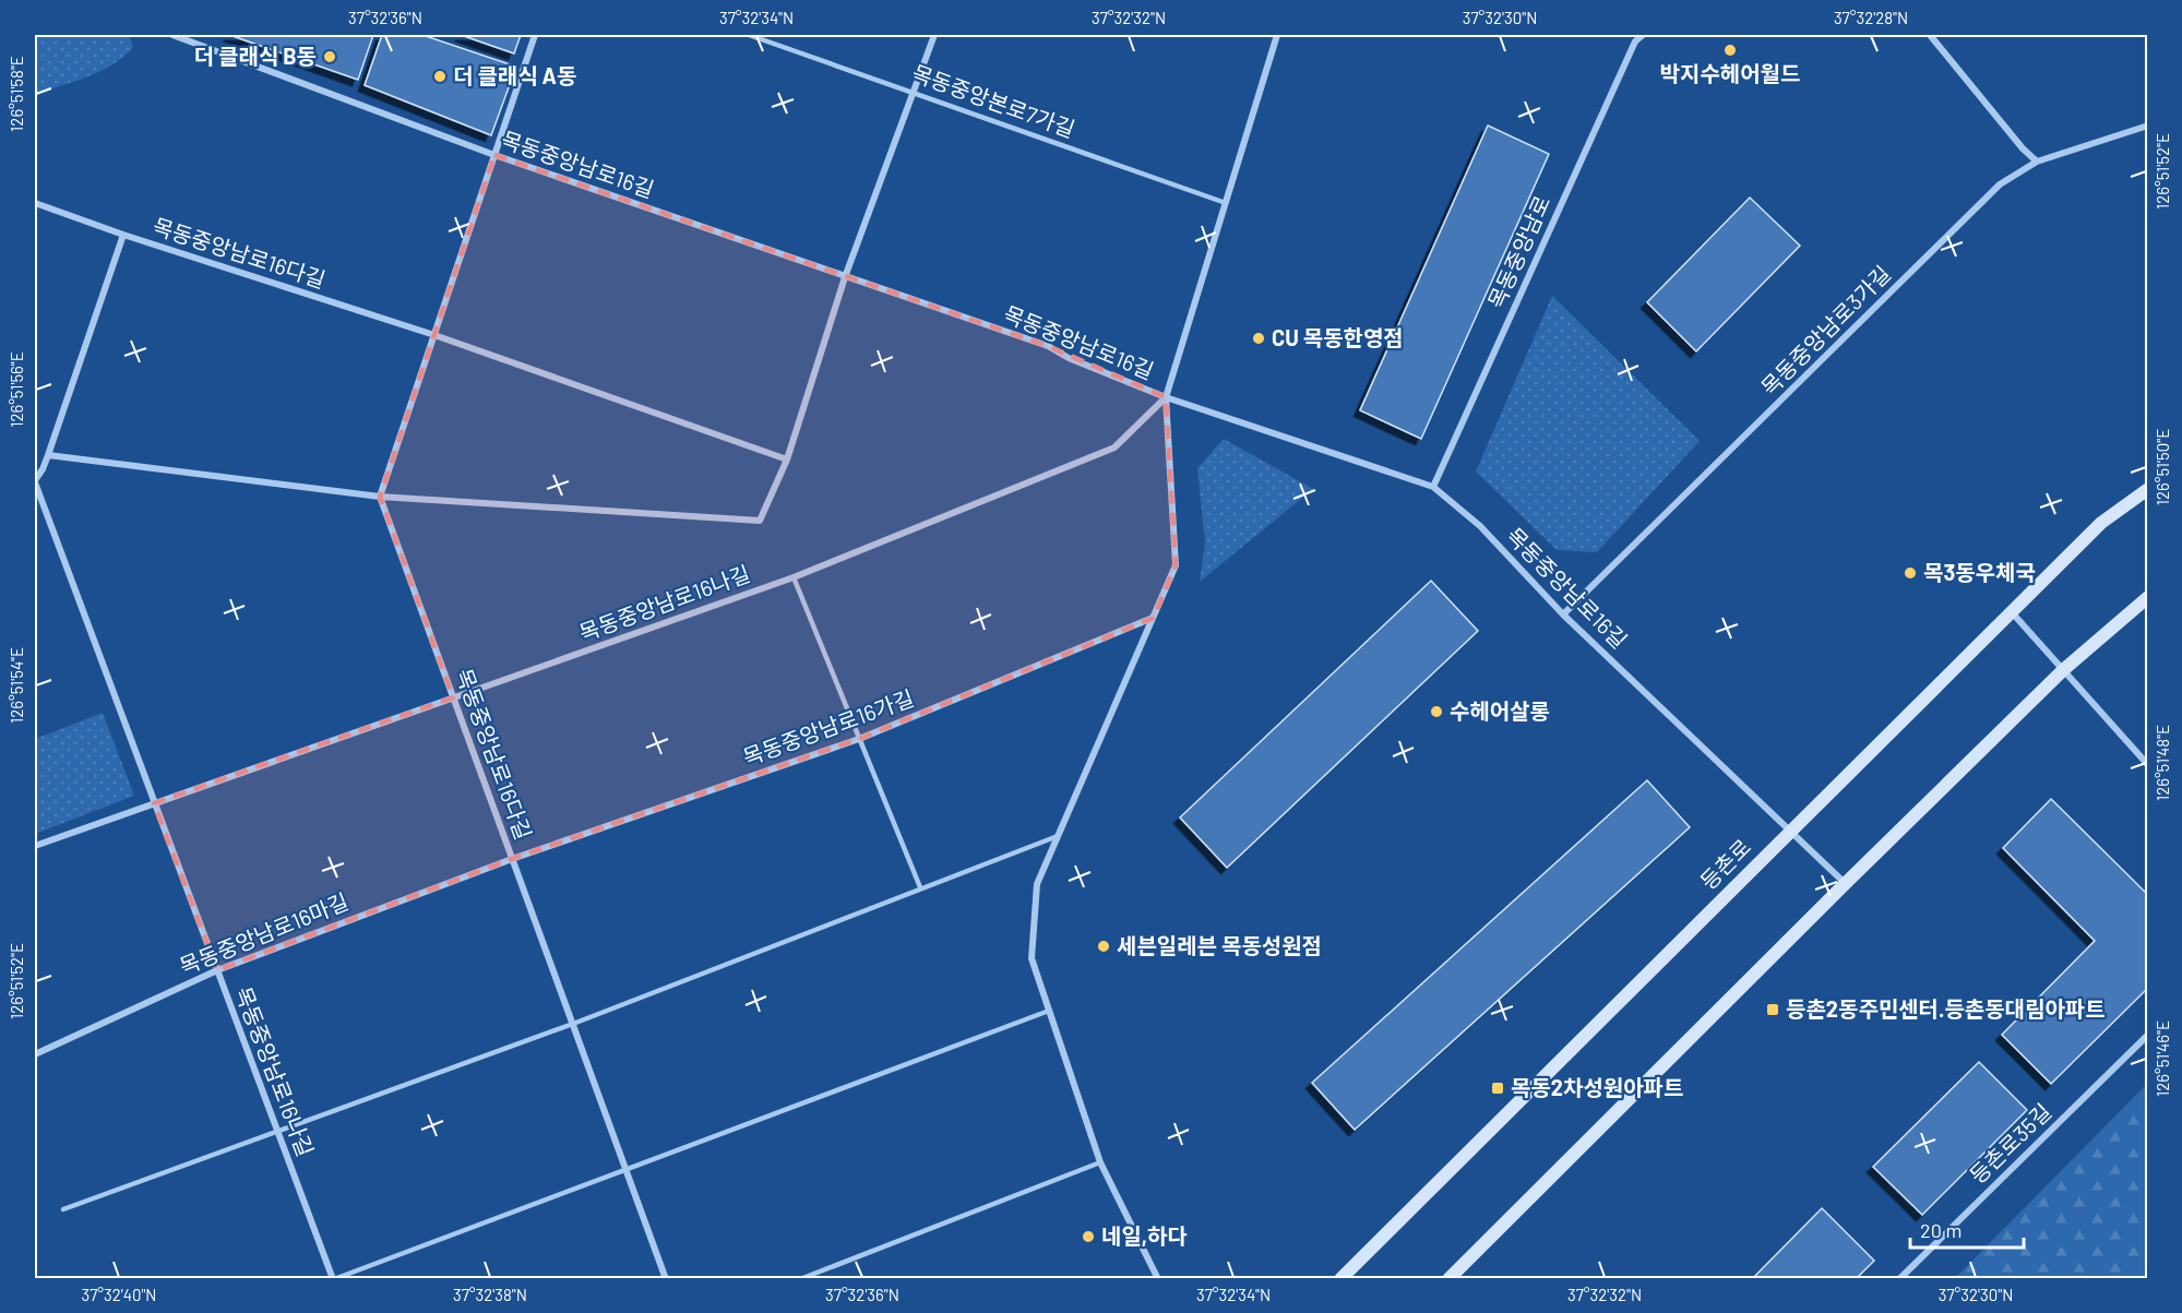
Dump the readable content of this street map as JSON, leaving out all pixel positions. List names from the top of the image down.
{
  "streets": {
    "main road": ["등촌로"],
    "street": [
      "목동중앙남로16길",
      "목동중앙남로",
      "목동중앙남로16다길",
      "목동중앙남로3가길",
      "목동중앙남로16나길",
      "목동중앙남로16가길",
      "목동중앙남로16마길",
      "등촌로35길"
    ],
    "lane": ["목동중앙본로7가길"]
  },
  "crossings": [
    ["목동중앙남로16길", "목동중앙남로"],
    ["목동중앙남로16길", "목동중앙남로3가길"],
    ["목동중앙남로16길", "목동중앙남로16나길"],
    ["목동중앙남로16길", "등촌로"],
    ["목동중앙남로16다길", "목동중앙남로16나길"],
    ["목동중앙남로16다길", "목동중앙남로16가길"],
    ["목동중앙남로16다길", "목동중앙남로16마길"],
    ["목동중앙남로16나길", "목동중앙남로16마길"],
    ["목동중앙남로16가길", "목동중앙남로16마길"]
  ],
  "places": {
    "other": [
      "박지수헤어월드",
      "더 클래식 B동",
      "더 클래식 A동",
      "CU 목동한영점",
      "목3동우체국",
      "수헤어살롱",
      "세븐일레븐 목동성원점",
      "네일,하다"
    ],
    "transit": ["등촌2동주민센터.등촌동대림아파트", "목동2차성원아파트"]
  },
  "scale_bar": "20 m",
  "coordinates": [
    "37°32'36\"N",
    "37°32'34\"N",
    "37°32'32\"N",
    "37°32'30\"N",
    "37°32'28\"N",
    "126°51'58\"E",
    "126°51'52\"E",
    "126°51'56\"E",
    "126°51'50\"E",
    "126°51'54\"E",
    "126°51'48\"E",
    "126°51'46\"E",
    "37°32'40\"N",
    "37°32'38\"N"
  ]
}
